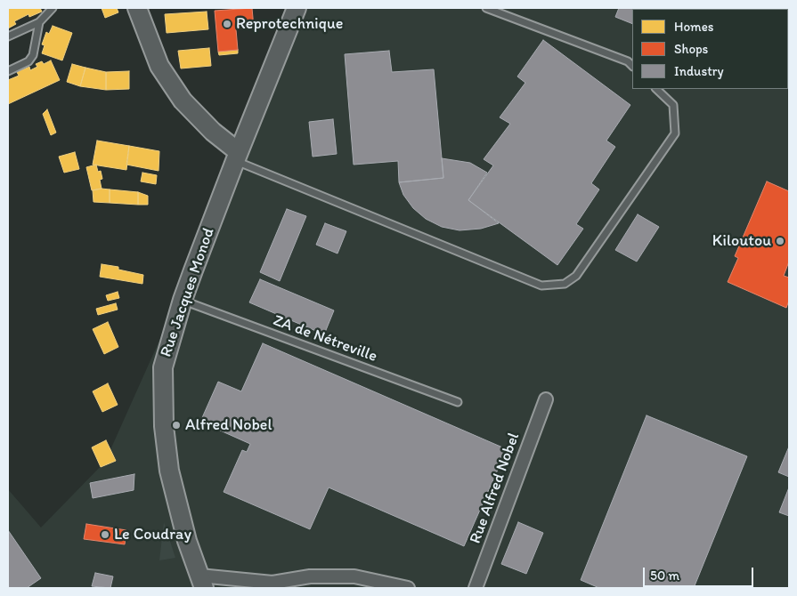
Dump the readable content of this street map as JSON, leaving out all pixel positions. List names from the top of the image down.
{
  "streets": {
    "street": ["Rue Jacques Monod", "Rue Alfred Nobel"],
    "lane": ["ZA de Nétreville"]
  },
  "crossings": [
    ["Rue Jacques Monod", "ZA de Nétreville"]
  ],
  "places": [
    "Reprotechnique",
    "Kiloutou",
    "Alfred Nobel",
    "Le Coudray"
  ],
  "legend": ["Homes", "Shops", "Industry"],
  "scale_bar": "50 m"
}
